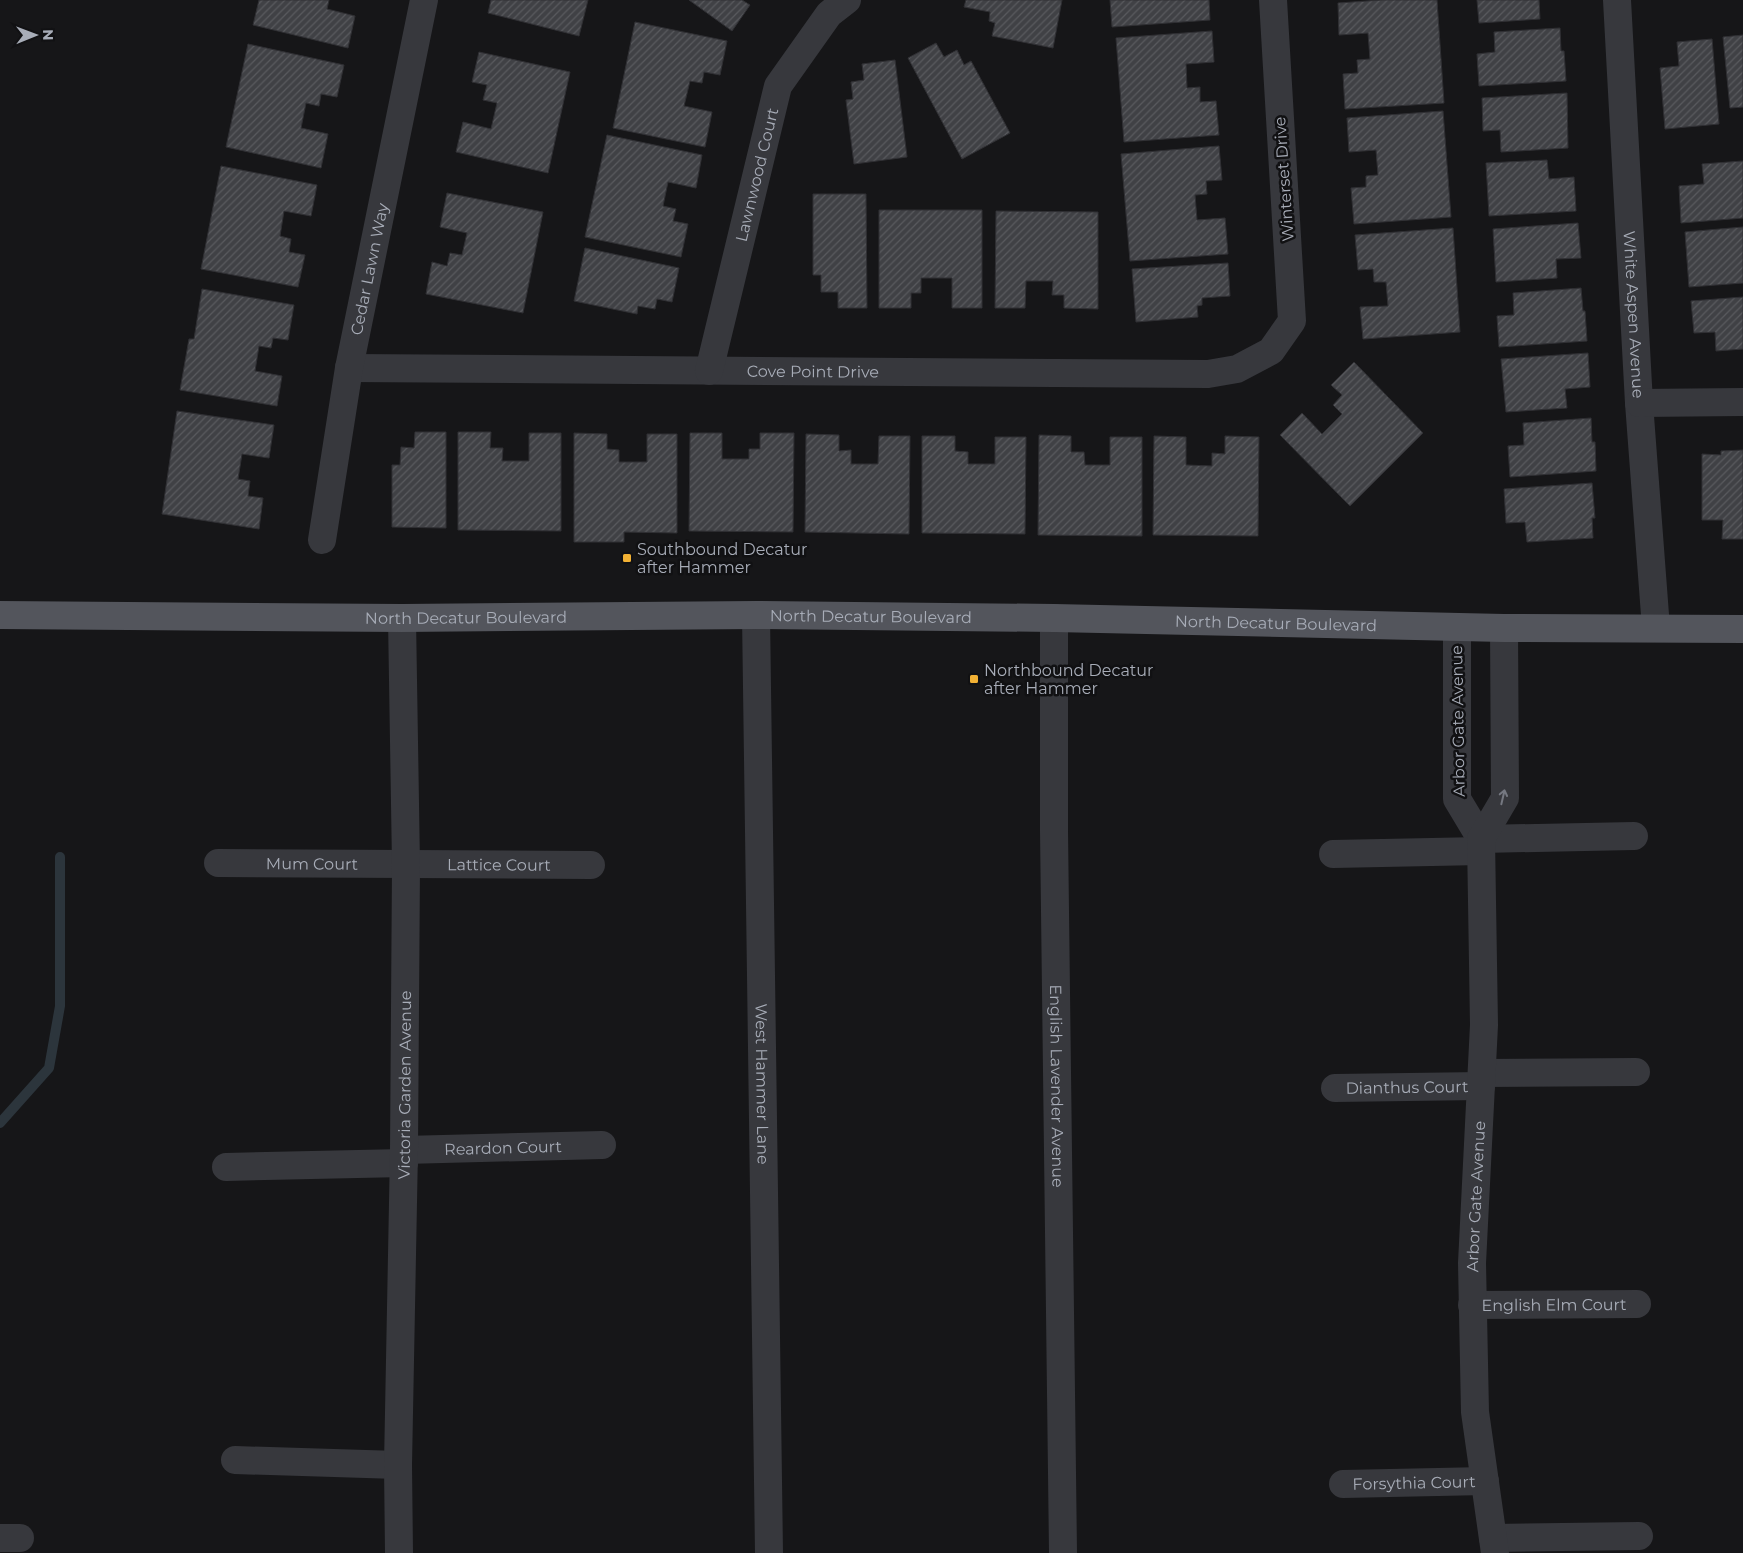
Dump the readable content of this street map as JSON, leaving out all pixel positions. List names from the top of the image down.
{
  "streets": {
    "main road": ["North Decatur Boulevard"],
    "street": [
      "Lawnwood Court",
      "Winterset Drive",
      "Cedar Lawn Way",
      "White Aspen Avenue",
      "Cove Point Drive",
      "Arbor Gate Avenue",
      "Mum Court",
      "Lattice Court",
      "West Hammer Lane",
      "Victoria Garden Avenue",
      "English Lavender Avenue",
      "Dianthus Court",
      "Reardon Court",
      "English Elm Court",
      "Forsythia Court"
    ]
  },
  "crossings": [
    ["Lawnwood Court", "Cove Point Drive"],
    ["Winterset Drive", "Cove Point Drive"],
    ["Cedar Lawn Way", "Cove Point Drive"],
    ["White Aspen Avenue", "North Decatur Boulevard"],
    ["North Decatur Boulevard", "Arbor Gate Avenue"],
    ["North Decatur Boulevard", "West Hammer Lane"],
    ["North Decatur Boulevard", "Victoria Garden Avenue"],
    ["North Decatur Boulevard", "English Lavender Avenue"],
    ["Arbor Gate Avenue", "Dianthus Court"],
    ["Arbor Gate Avenue", "English Elm Court"],
    ["Arbor Gate Avenue", "Forsythia Court"],
    ["Mum Court", "Lattice Court"],
    ["Mum Court", "Victoria Garden Avenue"],
    ["Lattice Court", "Victoria Garden Avenue"],
    ["Victoria Garden Avenue", "Reardon Court"]
  ],
  "places": {
    "transit": ["Southbound Decatur after Hammer", "Northbound Decatur after Hammer"]
  },
  "north": "right"
}
